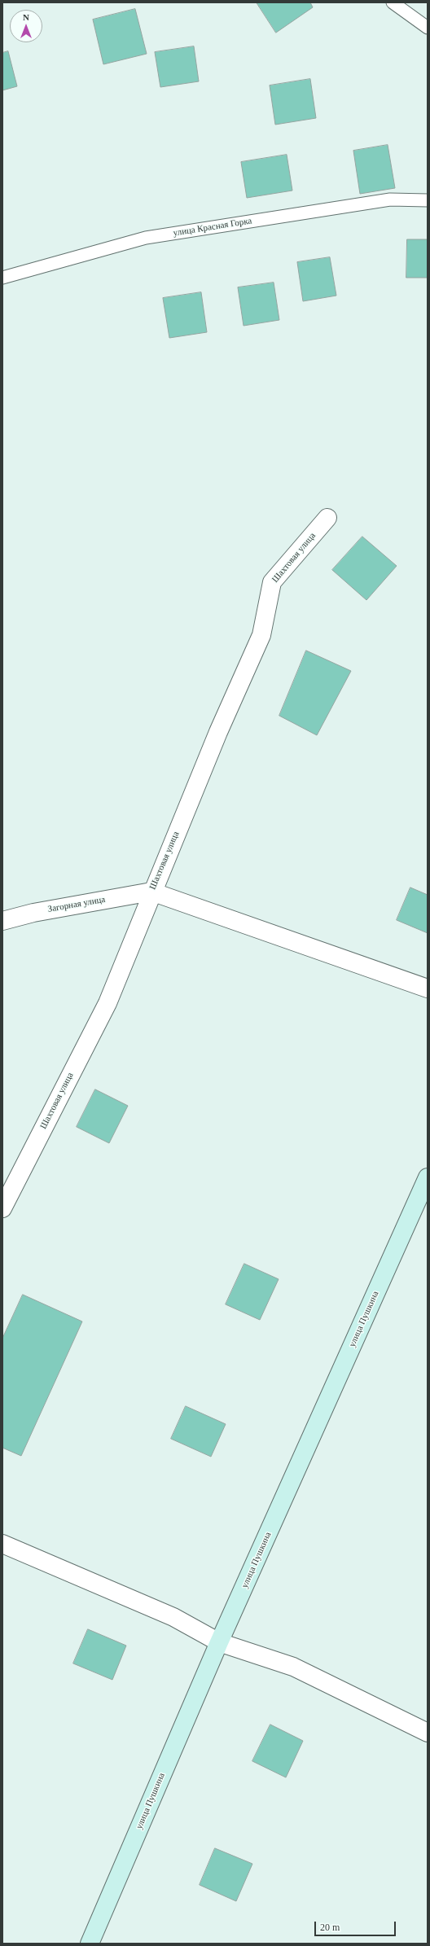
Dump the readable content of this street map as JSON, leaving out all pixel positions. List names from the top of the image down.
{
  "streets": {
    "street": ["Шахтовая улица", "Загорная улица", "улица Пушкина"],
    "lane": ["улица Красная Горка"]
  },
  "crossings": [
    ["Шахтовая улица", "Загорная улица"]
  ],
  "scale_bar": "20 m",
  "north": "top"
}
